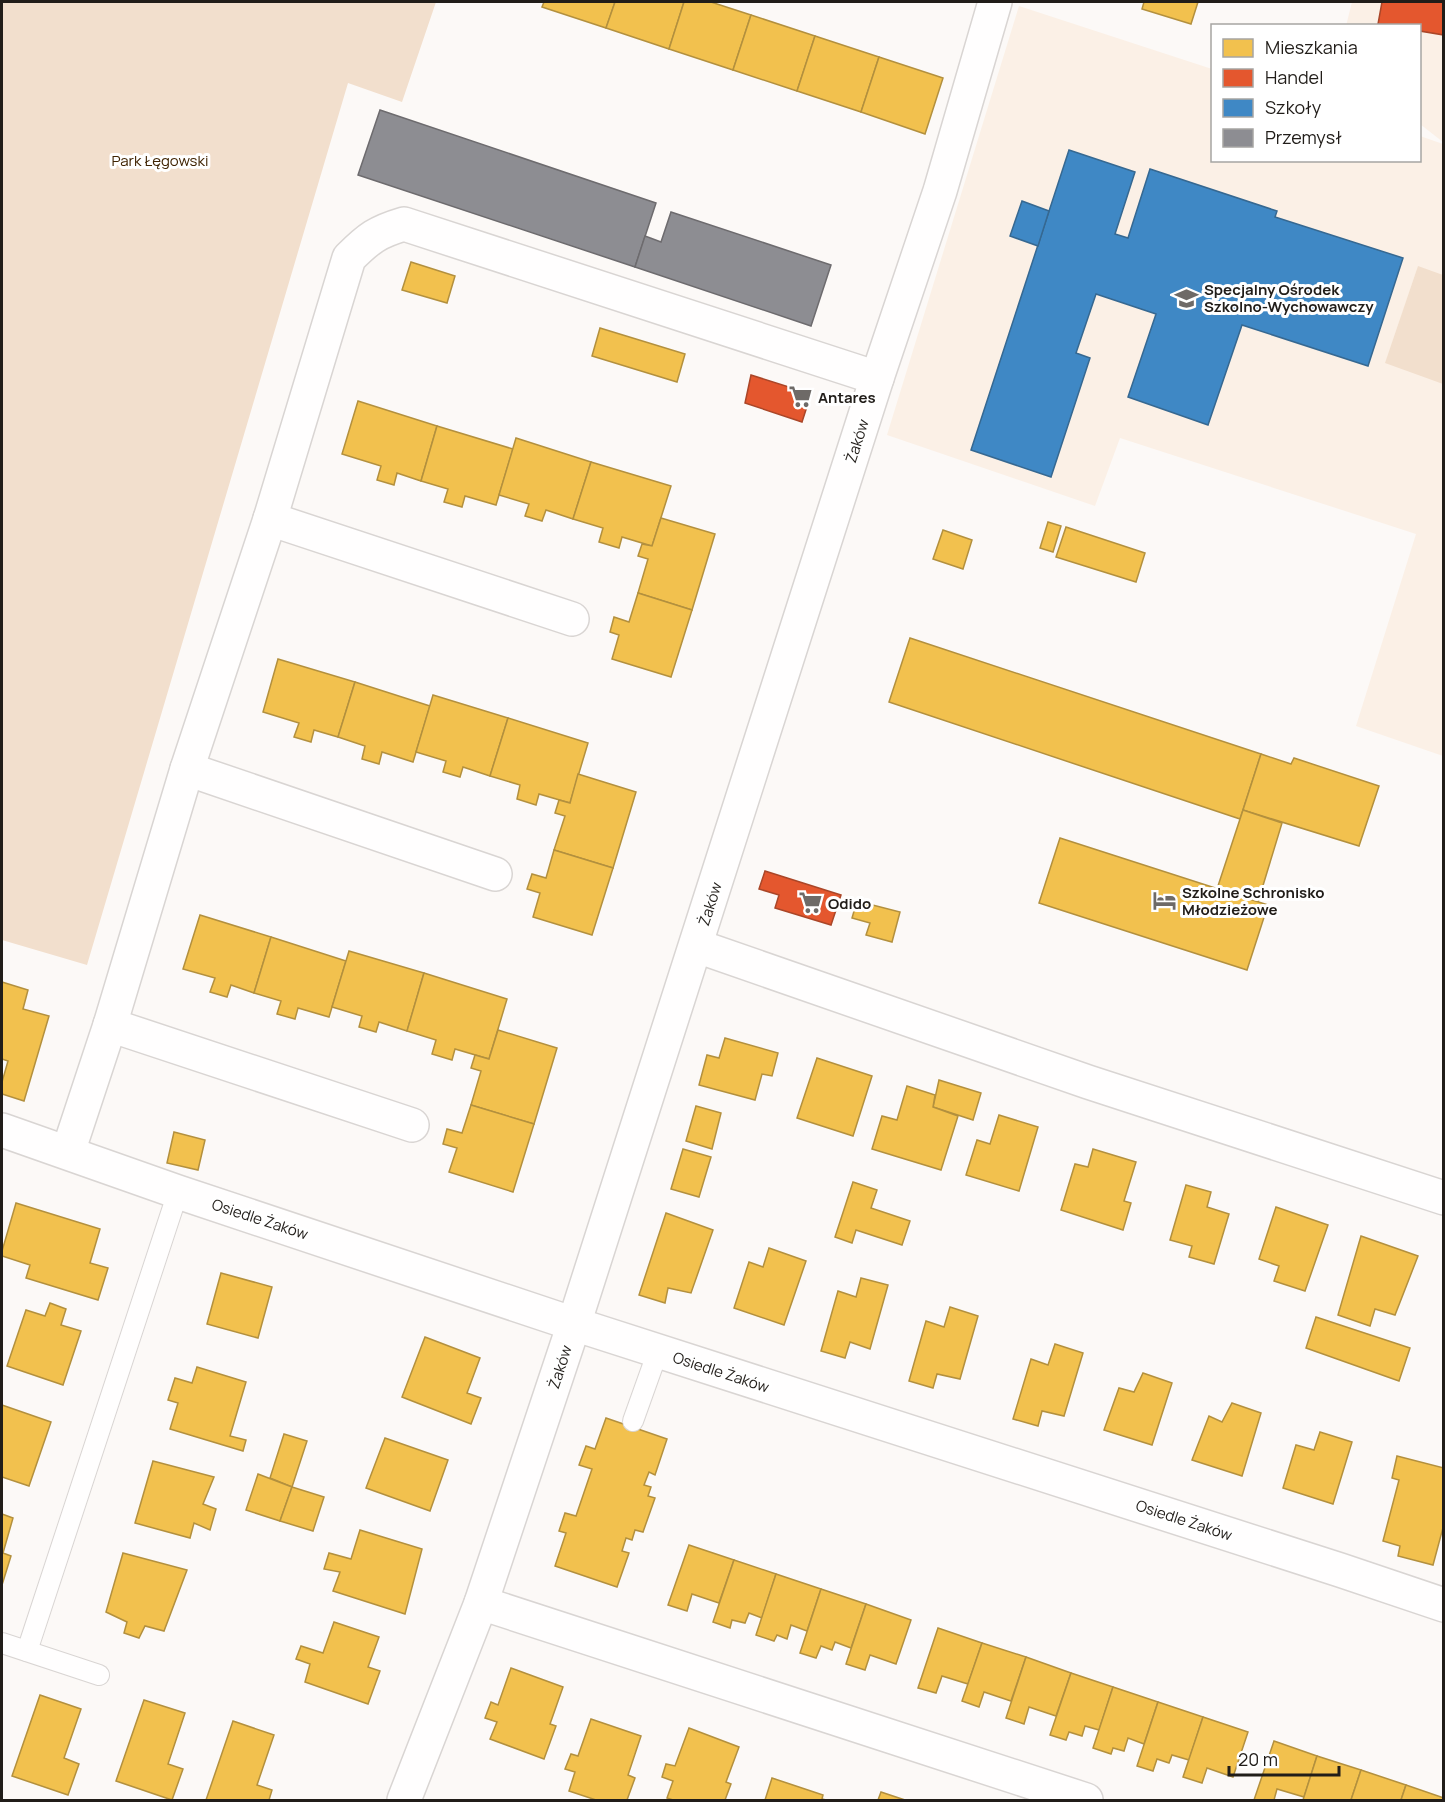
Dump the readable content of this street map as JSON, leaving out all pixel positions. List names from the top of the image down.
{
  "streets": {
    "street": ["Żaków", "Osiedle Żaków"]
  },
  "crossings": [
    ["Żaków", "Osiedle Żaków"]
  ],
  "parks": ["Park Łęgowski"],
  "places": {
    "school or university": ["Specjalny Ośrodek Szkolno-Wychowawczy"],
    "supermarket": ["Antares", "Odido"],
    "hotel": ["Szkolne Schronisko Młodzieżowe"]
  },
  "legend": [
    "Mieszkania",
    "Handel",
    "Szkoły",
    "Przemysł"
  ],
  "scale_bar": "20 m"
}
